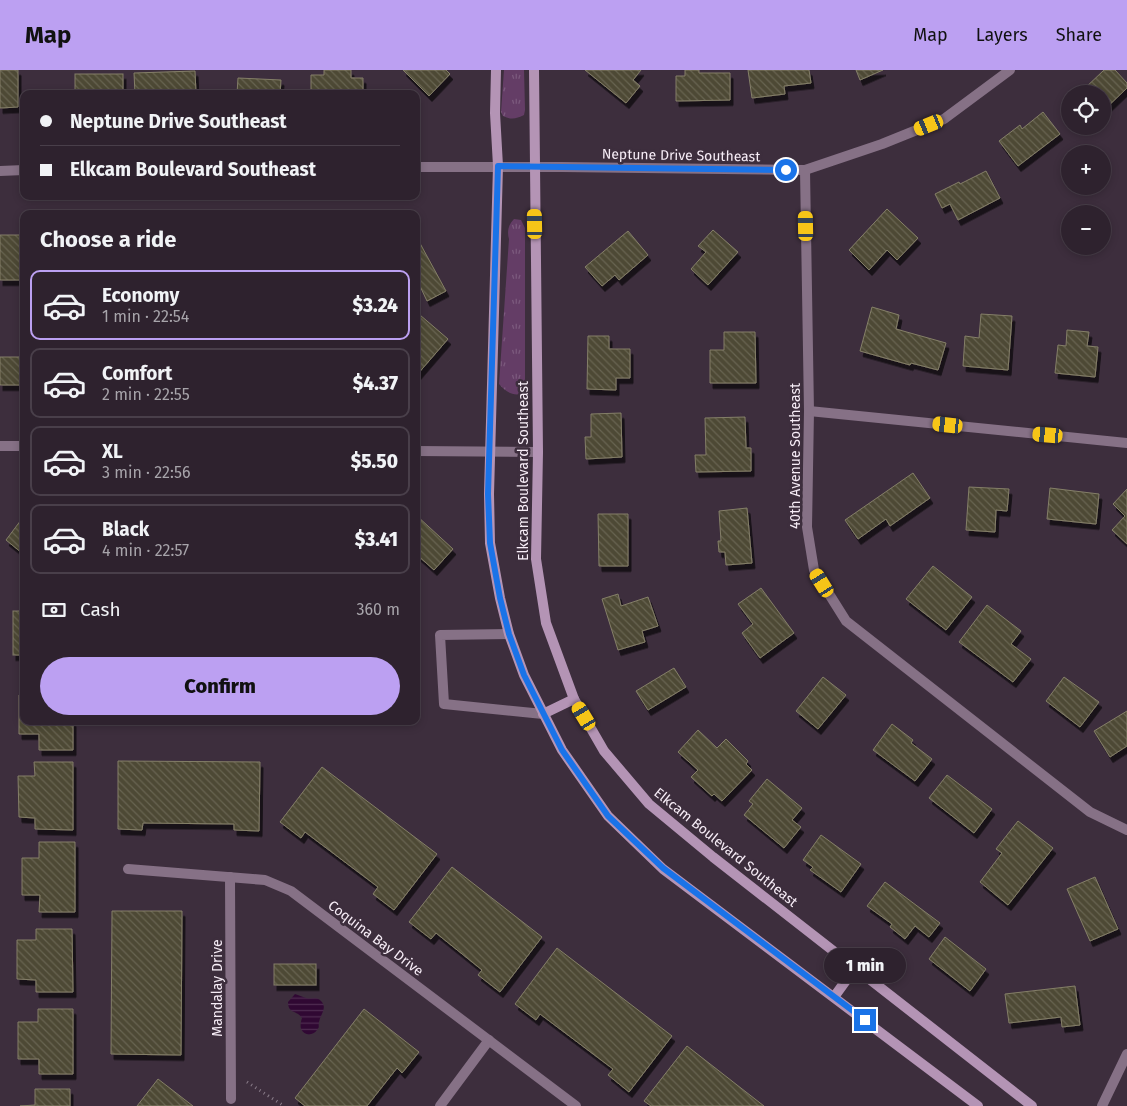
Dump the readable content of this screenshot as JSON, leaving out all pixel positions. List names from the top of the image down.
{
  "streets": {
    "street": [
      "Neptune Drive Southeast",
      "40th Avenue Southeast",
      "Elkcam Boulevard Southeast",
      "Coquina Bay Drive",
      "Mandalay Drive"
    ]
  },
  "crossings": [
    ["Neptune Drive Southeast", "40th Avenue Southeast"],
    ["Neptune Drive Southeast", "Elkcam Boulevard Southeast"],
    ["Coquina Bay Drive", "Mandalay Drive"]
  ],
  "page": {
    "header": "Map",
    "nav": ["Map", "Layers", "Share"],
    "map_buttons": ["+", "−"],
    "banner": ["Neptune Drive Southeast", "Elkcam Boulevard Southeast"],
    "heading": "Choose a ride",
    "list": [
      {
        "name": "Economy",
        "note": "1 min · 22:54",
        "value": "$3.24"
      },
      {
        "name": "Comfort",
        "note": "2 min · 22:55",
        "value": "$4.37"
      },
      {
        "name": "XL",
        "note": "3 min · 22:56",
        "value": "$5.50"
      },
      {
        "name": "Black",
        "note": "4 min · 22:57",
        "value": "$3.41"
      }
    ],
    "pay": ["Cash", "360 m"],
    "buttons": "Confirm",
    "bubble": "1 min"
  }
}
